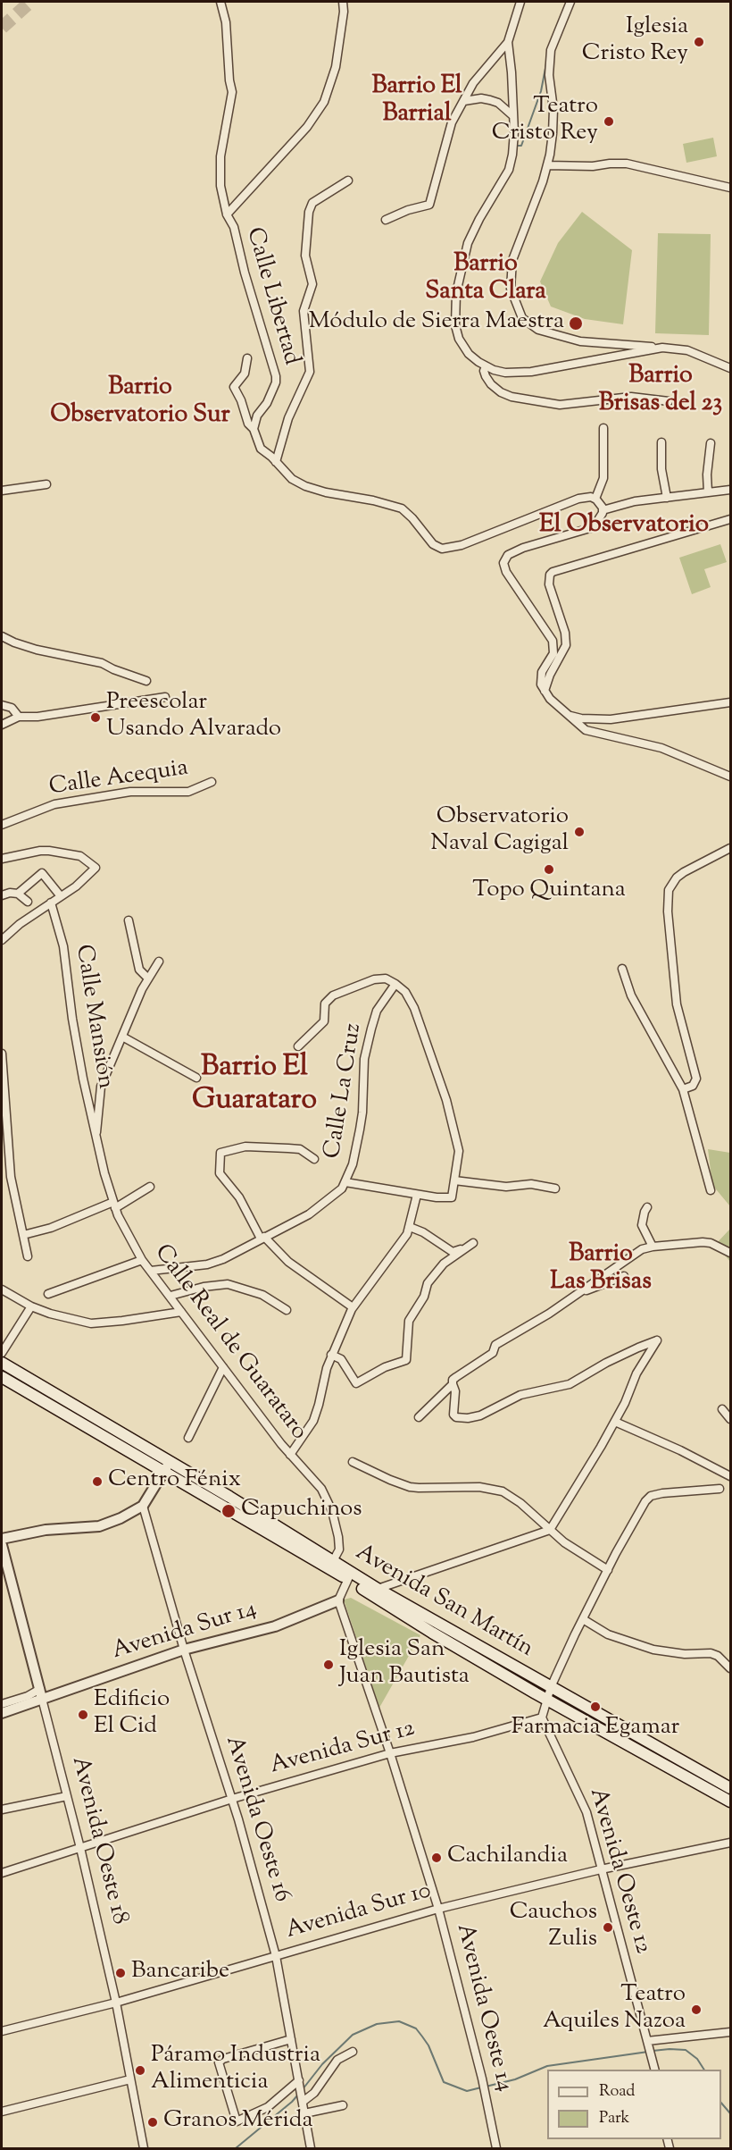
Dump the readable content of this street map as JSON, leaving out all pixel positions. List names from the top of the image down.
{
  "streets": {
    "main road": ["Avenida San Martín"],
    "street": [
      "Calle Libertad",
      "Calle Acequia",
      "Calle Mansión",
      "Calle La Cruz",
      "Calle Real de Guarataro",
      "Avenida Sur 14",
      "Avenida Sur 12",
      "Avenida Oeste 16",
      "Avenida Oeste 18",
      "Avenida Oeste 12",
      "Avenida Sur 10",
      "Avenida Oeste 14"
    ]
  },
  "crossings": [
    ["Calle Mansión", "Calle Real de Guarataro"],
    ["Calle La Cruz", "Calle Real de Guarataro"],
    ["Calle Real de Guarataro", "Avenida San Martín"],
    ["Avenida Sur 14", "Avenida Oeste 16"],
    ["Avenida Sur 14", "Avenida Oeste 18"],
    ["Avenida Sur 14", "Avenida Oeste 14"],
    ["Avenida Sur 12", "Avenida Oeste 16"],
    ["Avenida Sur 12", "Avenida Oeste 18"],
    ["Avenida Sur 12", "Avenida Oeste 12"],
    ["Avenida Sur 12", "Avenida Oeste 14"],
    ["Avenida Oeste 16", "Avenida Sur 10"],
    ["Avenida Oeste 18", "Avenida Sur 10"],
    ["Avenida Oeste 12", "Avenida Sur 10"],
    ["Avenida Sur 10", "Avenida Oeste 14"]
  ],
  "districts": [
    "Barrio El Barrial",
    "Barrio Santa Clara",
    "Barrio Brisas del 23",
    "Barrio Observatorio Sur",
    "El Observatorio",
    "Barrio El Guarataro",
    "Barrio Las Brisas"
  ],
  "places": [
    "Iglesia Cristo Rey",
    "Teatro Cristo Rey",
    "Módulo de Sierra Maestra",
    "Preescolar Usando Alvarado",
    "Observatorio Naval Cagigal",
    "Topo Quintana",
    "Centro Fénix",
    "Capuchinos",
    "Iglesia San Juan Bautista",
    "Farmacia Egamar",
    "Edificio El Cid",
    "Cachilandia",
    "Cauchos Zulis",
    "Bancaribe",
    "Teatro Aquiles Nazoa",
    "Páramo Industria Alimenticia",
    "Granos Mérida"
  ],
  "legend": ["Road", "Park"]
}
